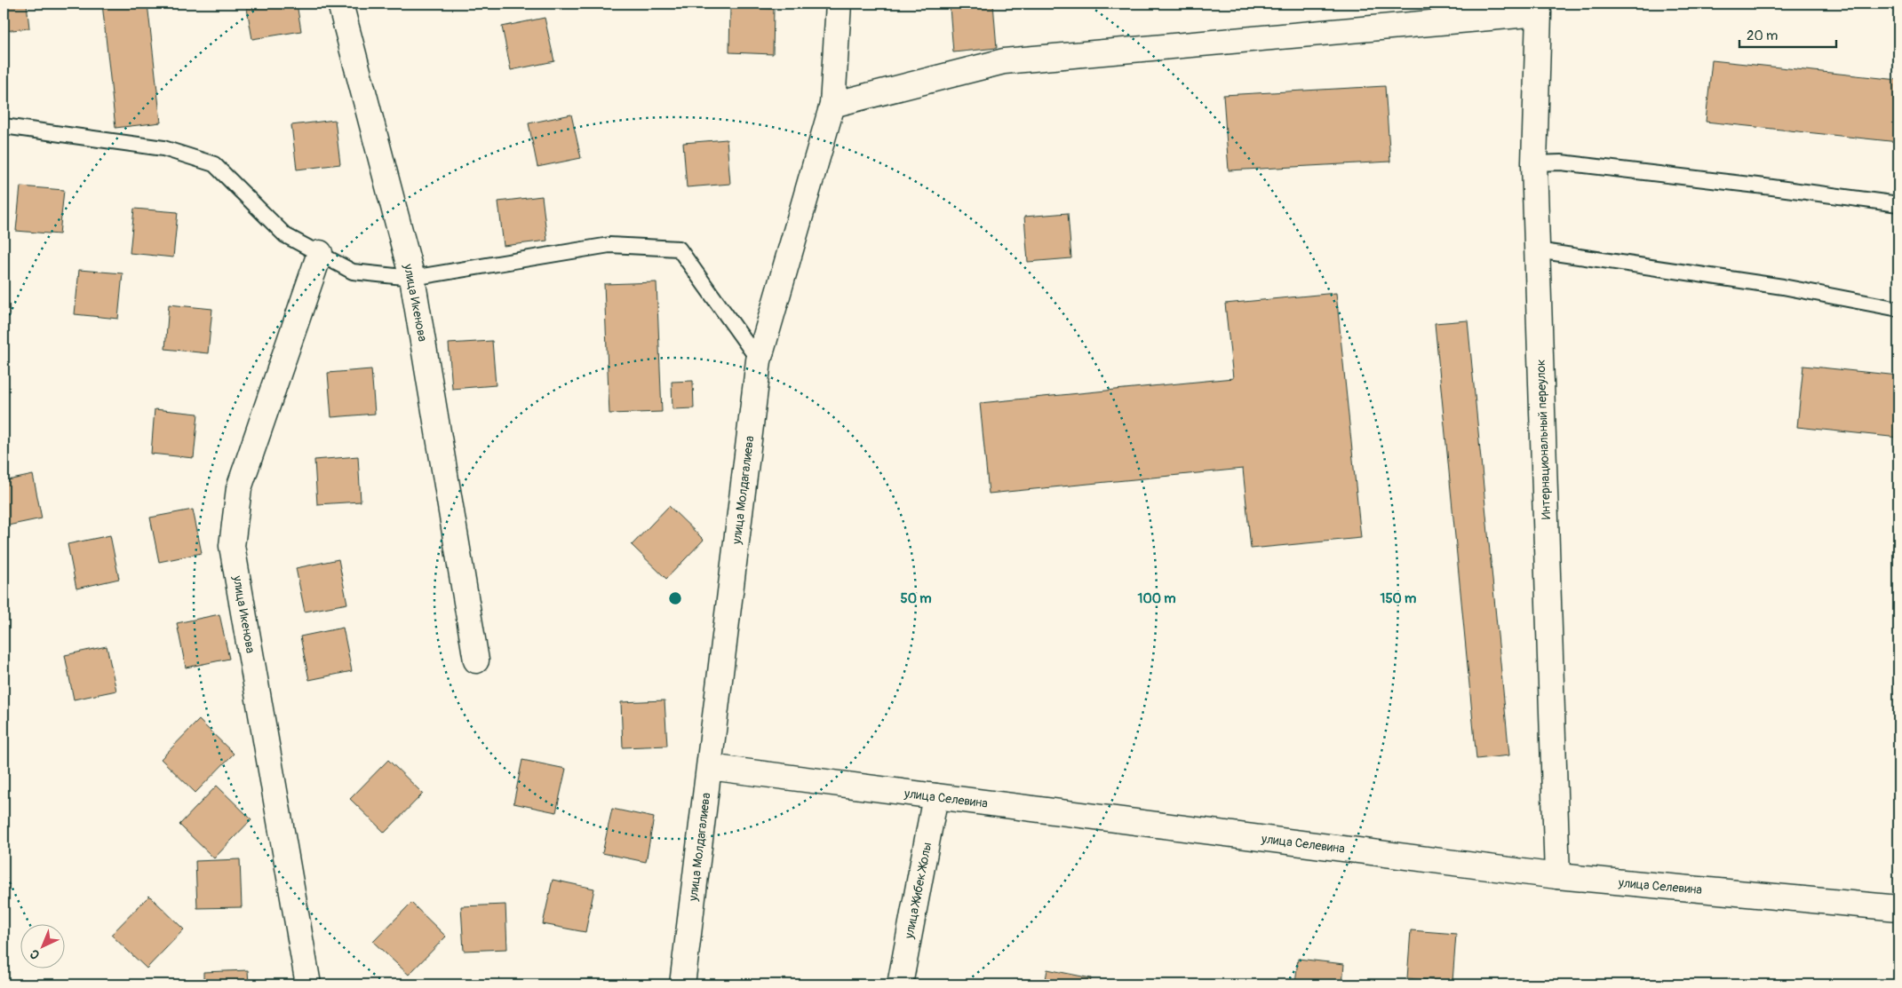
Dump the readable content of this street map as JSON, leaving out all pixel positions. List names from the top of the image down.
{
  "streets": {
    "street": [
      "улица Икенова",
      "Интернациональный переулок",
      "улица Молдагалиева",
      "улица Селевина",
      "улица Жибек Жолы"
    ]
  },
  "crossings": [
    ["Интернациональный переулок", "улица Селевина"],
    ["улица Молдагалиева", "улица Селевина"],
    ["улица Селевина", "улица Жибек Жолы"]
  ],
  "scale_bar": "20 m",
  "north": "bottom left",
  "rings": ["50 m", "100 m", "150 m"]
}
